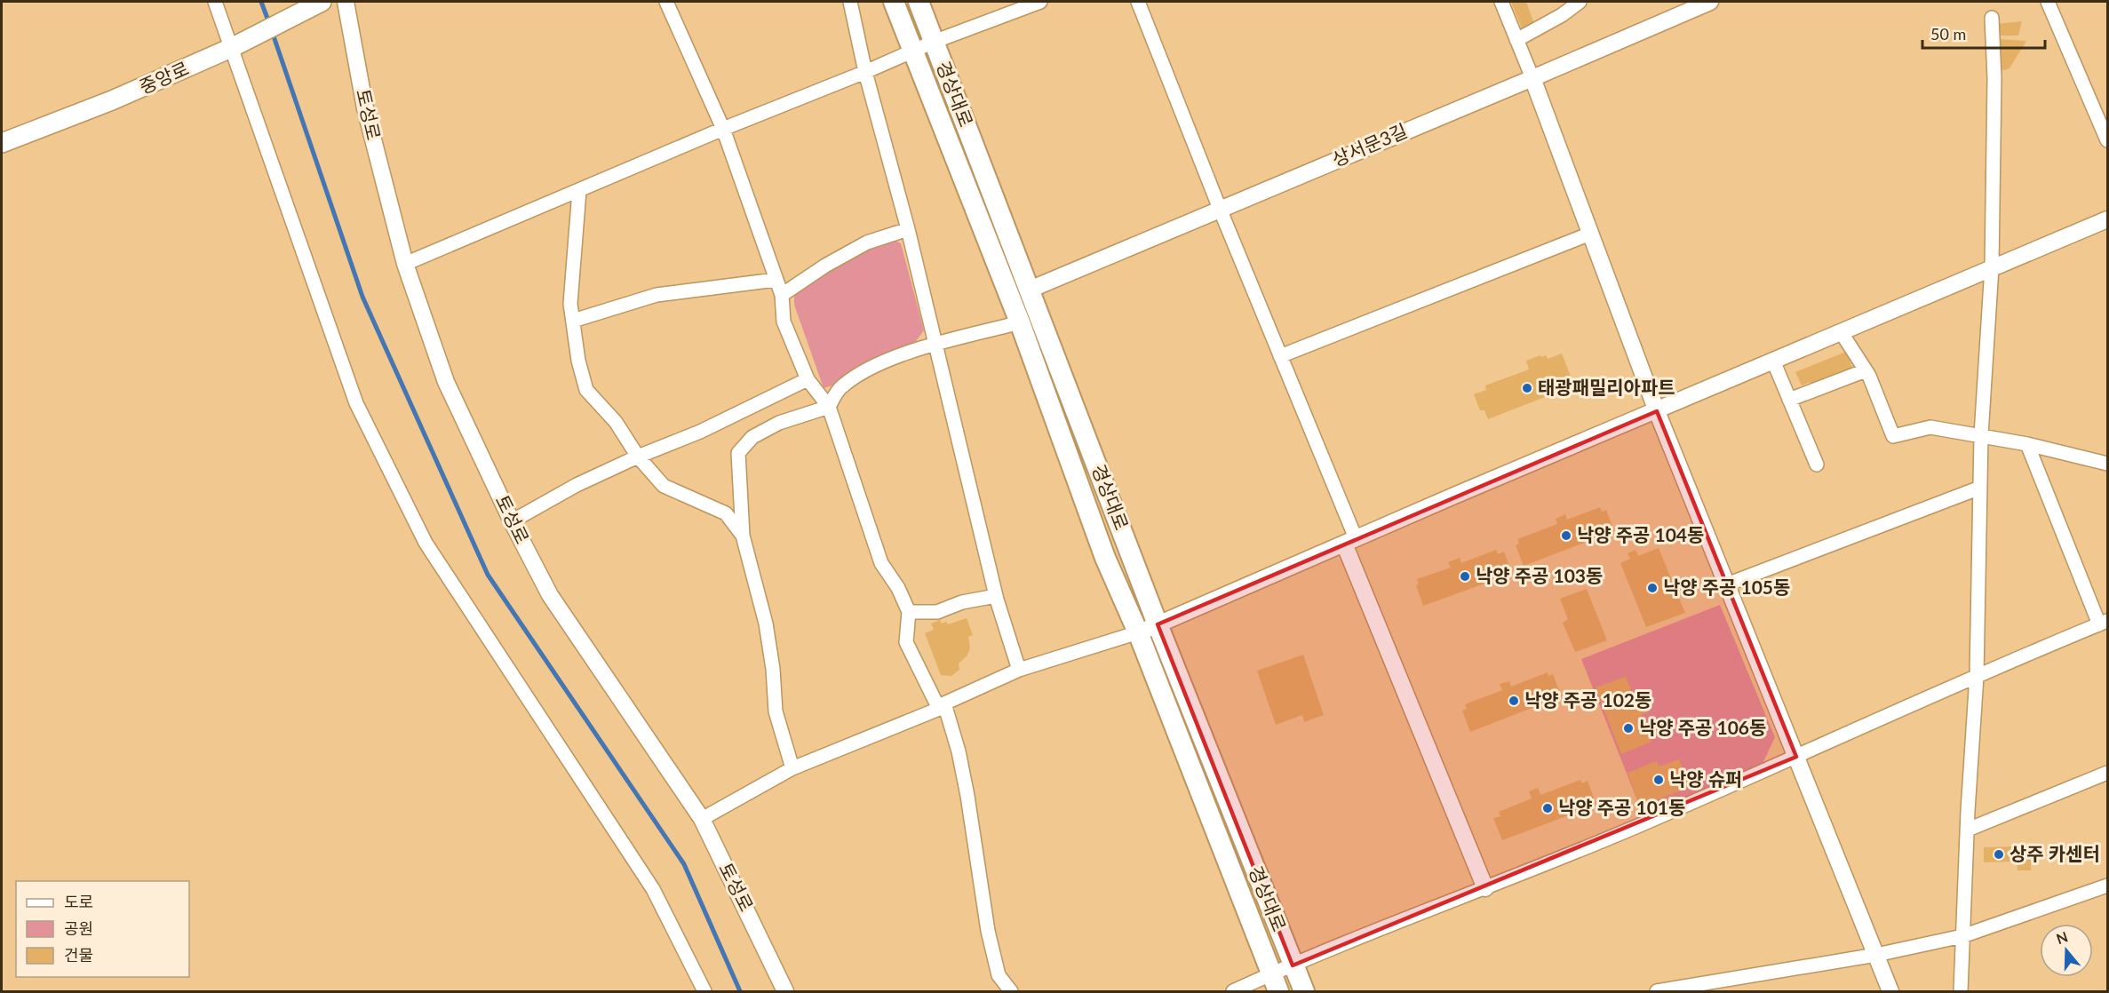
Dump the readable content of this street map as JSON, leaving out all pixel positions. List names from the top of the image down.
{
  "streets": {
    "main road": ["중앙로", "경상대로"],
    "street": ["토성로", "상서문3길"]
  },
  "crossings": [
    ["경상대로", "상서문3길"]
  ],
  "places": [
    "태광패밀리아파트",
    "낙양 주공 104동",
    "낙양 주공 103동",
    "낙양 주공 105동",
    "낙양 주공 102동",
    "낙양 주공 106동",
    "낙양 슈퍼",
    "낙양 주공 101동",
    "상주 카센터"
  ],
  "legend": ["도로", "공원", "건물"],
  "scale_bar": "50 m",
  "north": "top"
}
